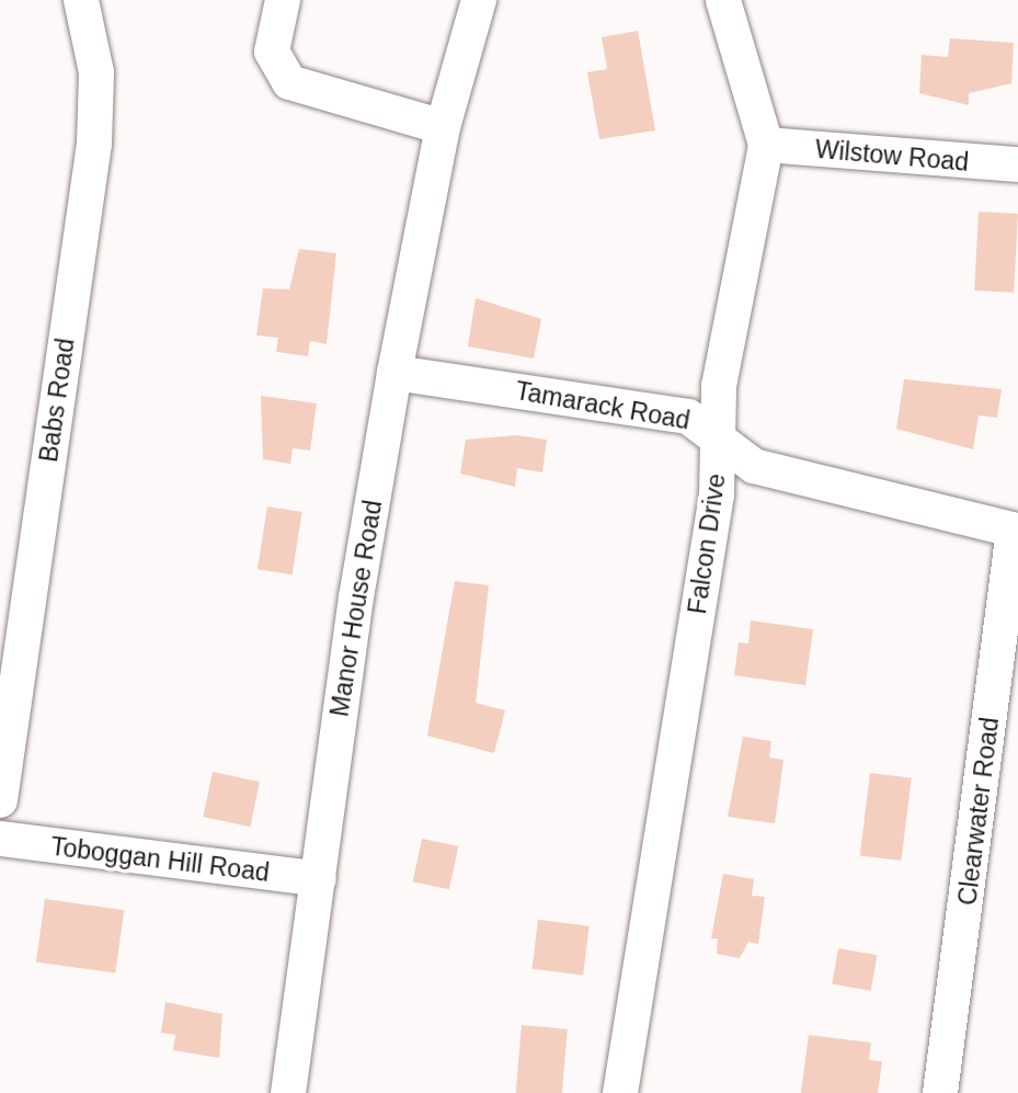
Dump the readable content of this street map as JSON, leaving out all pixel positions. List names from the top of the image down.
{
  "streets": {
    "street": [
      "Wilstow Road",
      "Babs Road",
      "Tamarack Road",
      "Falcon Drive",
      "Manor House Road",
      "Clearwater Road",
      "Toboggan Hill Road"
    ]
  },
  "crossings": [
    ["Wilstow Road", "Falcon Drive"],
    ["Tamarack Road", "Falcon Drive"],
    ["Tamarack Road", "Manor House Road"],
    ["Tamarack Road", "Clearwater Road"],
    ["Manor House Road", "Toboggan Hill Road"]
  ]
}
